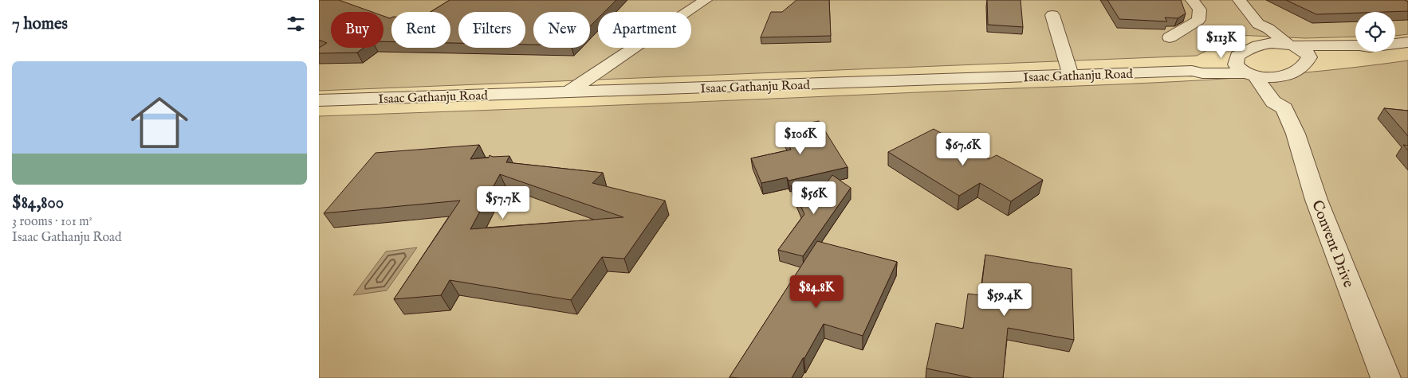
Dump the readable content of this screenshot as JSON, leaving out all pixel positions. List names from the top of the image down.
{
  "streets": {
    "street": ["Isaac Gathanju Road", "Convent Drive"]
  },
  "page": {
    "heading": "7 homes",
    "chip": [
      "Buy",
      "Rent",
      "Filters",
      "New",
      "Apartment"
    ],
    "price": [
      "$113K",
      "$106K",
      "$67.6K",
      "$56K",
      "$57.7K",
      "$84.8K",
      "$59.4K"
    ],
    "list": [
      {
        "name": "$84,800",
        "note": "3 rooms · 101 m² · Isaac Gathanju Road"
      }
    ]
  }
}
